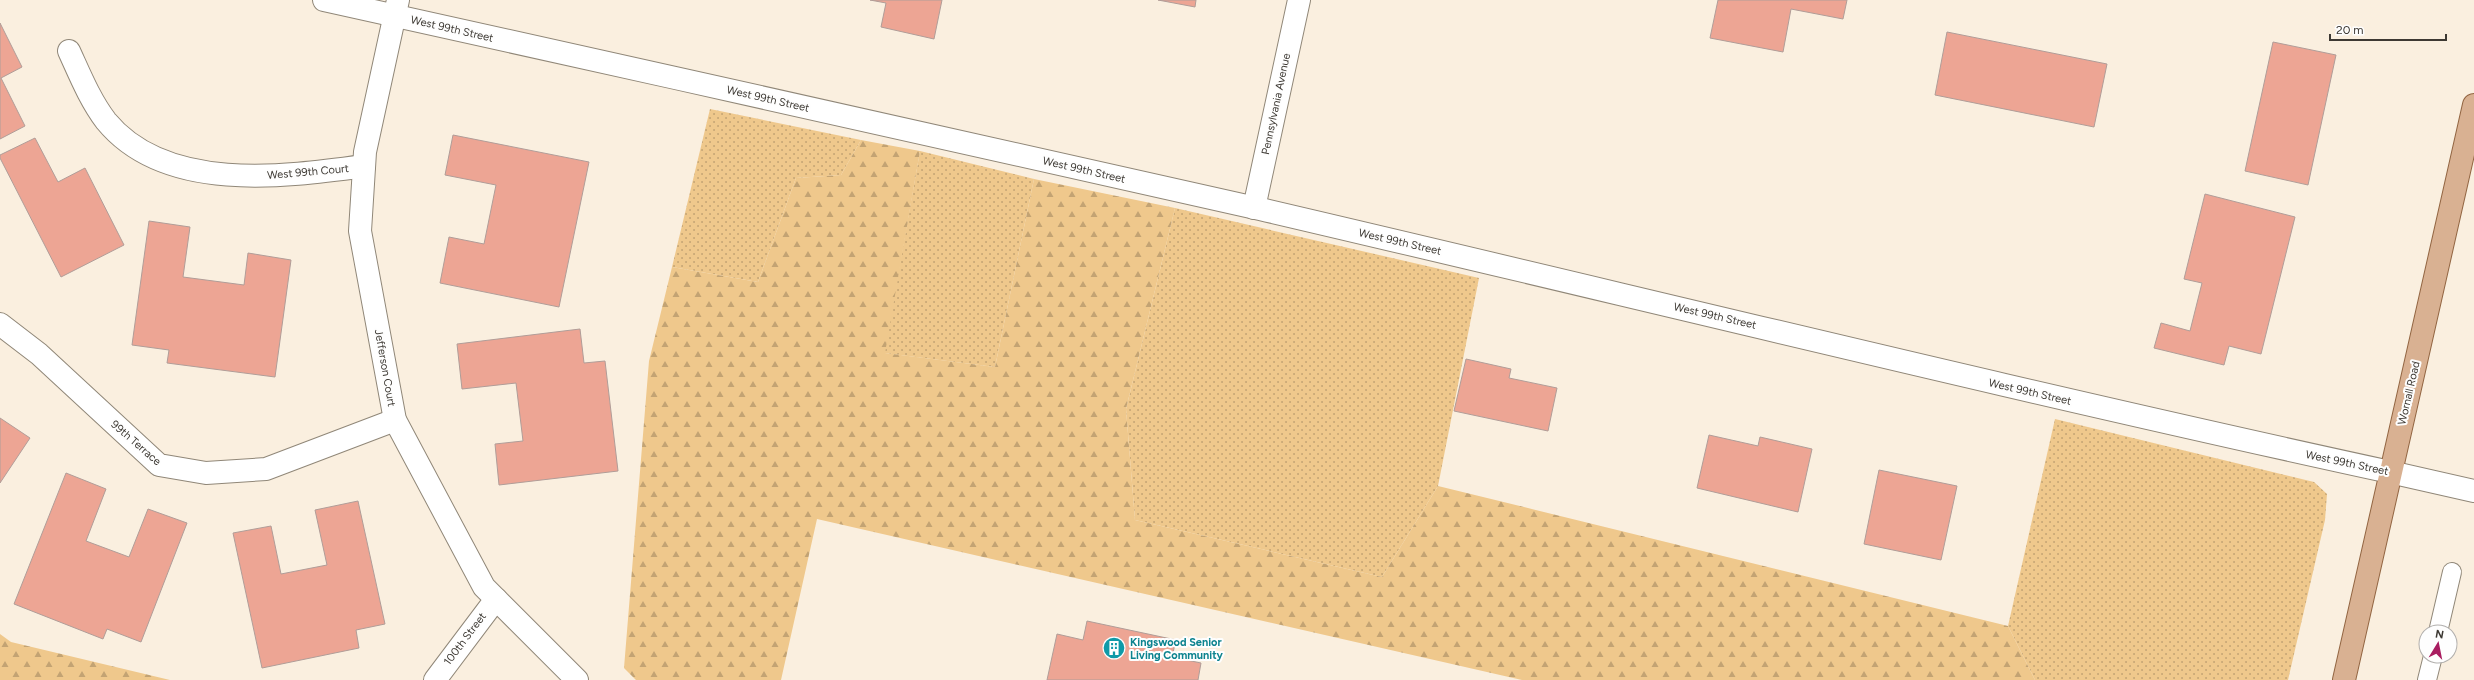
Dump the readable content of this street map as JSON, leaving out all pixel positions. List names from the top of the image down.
{
  "streets": {
    "main road": ["Wornall Road"],
    "street": [
      "West 99th Street",
      "Pennsylvania Avenue",
      "West 99th Court",
      "Jefferson Court",
      "99th Terrace",
      "100th Street"
    ]
  },
  "crossings": [
    ["West 99th Street", "Pennsylvania Avenue"],
    ["West 99th Street", "Jefferson Court"],
    ["West 99th Street", "Wornall Road"],
    ["West 99th Court", "Jefferson Court"],
    ["Jefferson Court", "99th Terrace"],
    ["Jefferson Court", "100th Street"]
  ],
  "places": {
    "building": ["Kingswood Senior Living Community"]
  },
  "scale_bar": "20 m",
  "north": "top"
}
